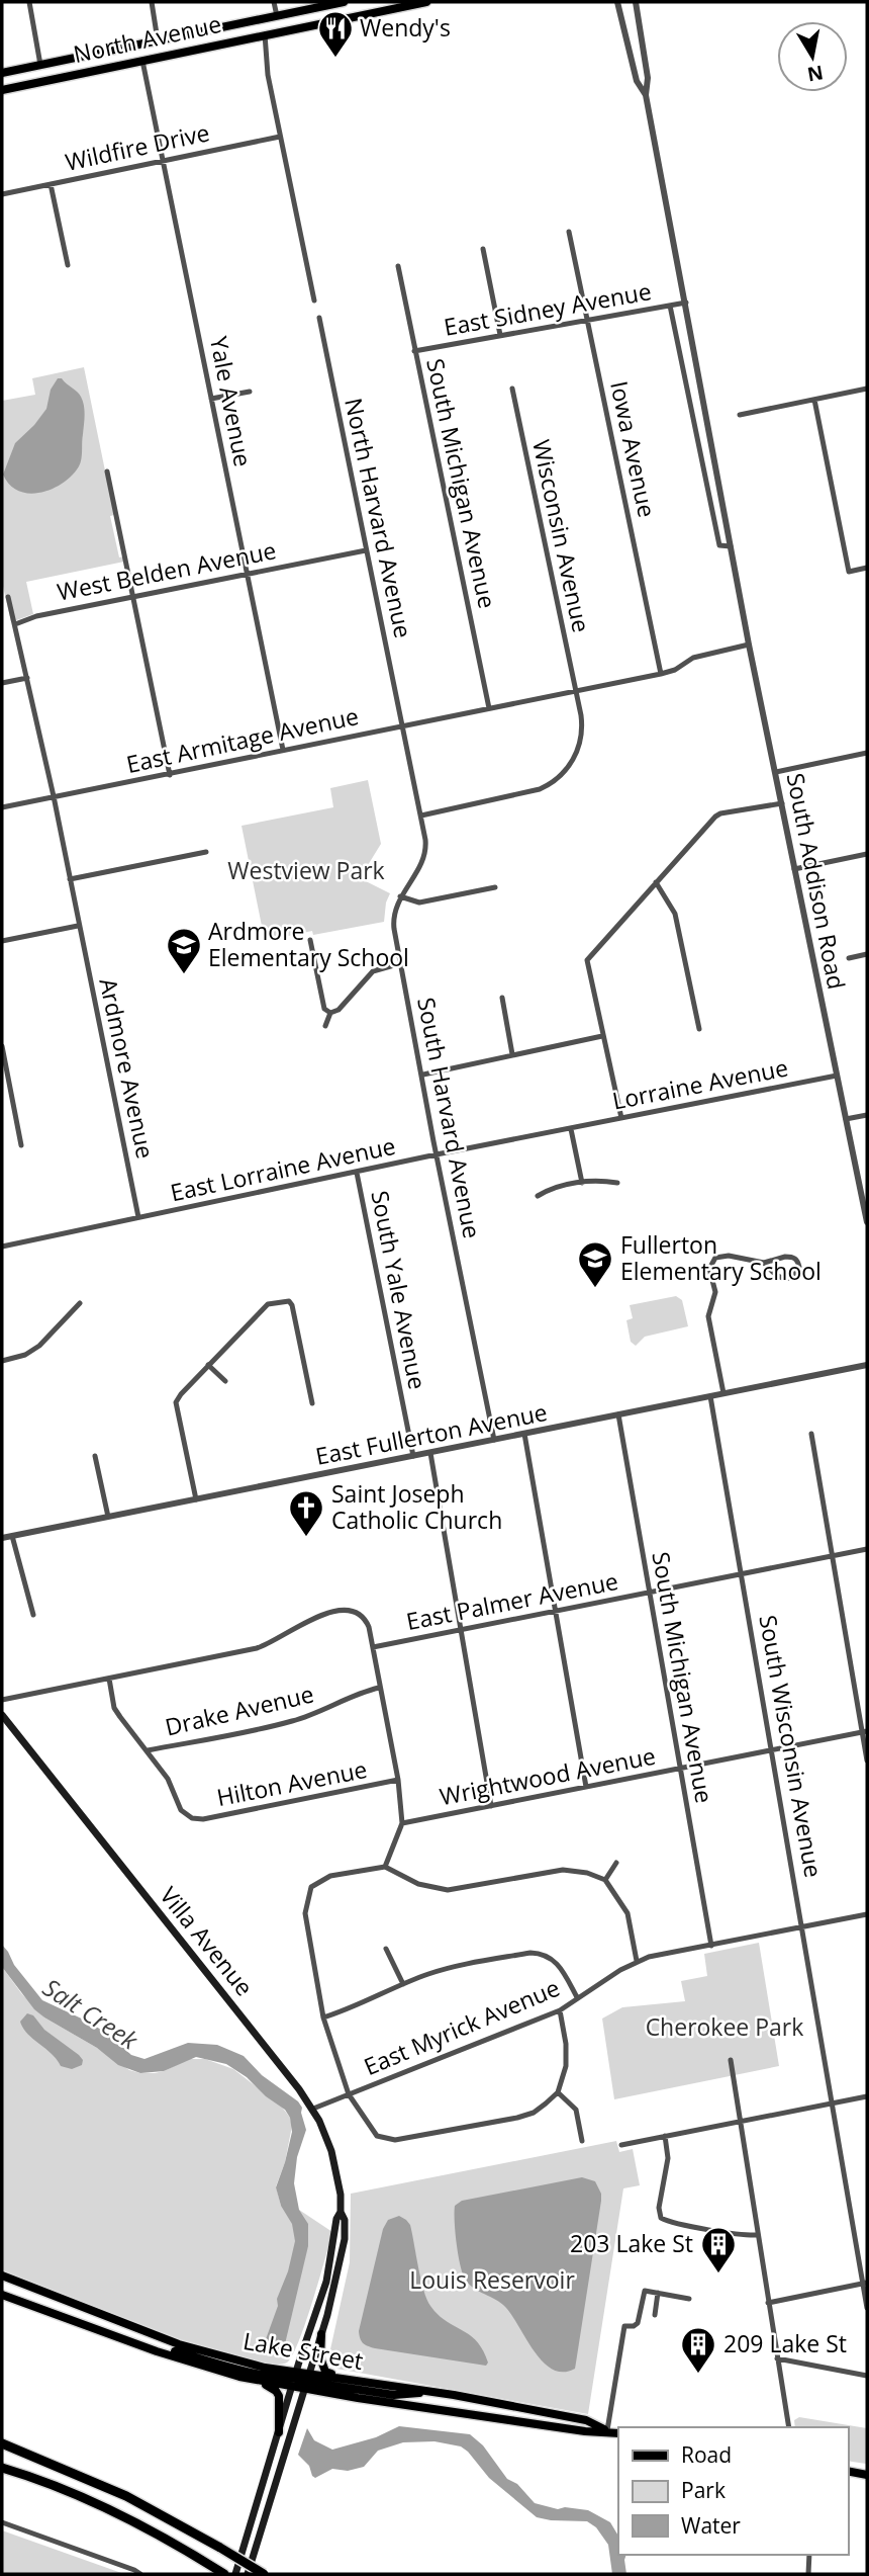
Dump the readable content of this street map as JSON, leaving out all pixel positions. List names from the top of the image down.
{
  "streets": {
    "main road": ["North Avenue", "Villa Avenue", "Lake Street"],
    "street": [
      "Wildfire Drive",
      "East Sidney Avenue",
      "Yale Avenue",
      "Iowa Avenue",
      "South Michigan Avenue",
      "North Harvard Avenue",
      "Wisconsin Avenue",
      "West Belden Avenue",
      "East Armitage Avenue",
      "South Addison Road",
      "Ardmore Avenue",
      "Lorraine Avenue",
      "South Harvard Avenue",
      "East Lorraine Avenue",
      "South Yale Avenue",
      "East Fullerton Avenue",
      "East Palmer Avenue",
      "Drake Avenue",
      "South Wisconsin Avenue",
      "Wrightwood Avenue",
      "Hilton Avenue",
      "East Myrick Avenue"
    ]
  },
  "crossings": [
    ["North Avenue", "Yale Avenue"],
    ["Wildfire Drive", "Yale Avenue"],
    ["East Sidney Avenue", "Iowa Avenue"],
    ["East Sidney Avenue", "South Michigan Avenue"],
    ["East Sidney Avenue", "South Addison Road"],
    ["Yale Avenue", "West Belden Avenue"],
    ["Yale Avenue", "East Armitage Avenue"],
    ["Iowa Avenue", "East Armitage Avenue"],
    ["South Michigan Avenue", "East Armitage Avenue"],
    ["South Michigan Avenue", "East Fullerton Avenue"],
    ["South Michigan Avenue", "East Palmer Avenue"],
    ["South Michigan Avenue", "Wrightwood Avenue"],
    ["South Michigan Avenue", "East Myrick Avenue"],
    ["North Harvard Avenue", "West Belden Avenue"],
    ["North Harvard Avenue", "East Armitage Avenue"],
    ["North Harvard Avenue", "South Harvard Avenue"],
    ["Wisconsin Avenue", "East Armitage Avenue"],
    ["Wisconsin Avenue", "South Harvard Avenue"],
    ["East Armitage Avenue", "South Addison Road"],
    ["East Armitage Avenue", "Ardmore Avenue"],
    ["East Armitage Avenue", "South Harvard Avenue"],
    ["South Addison Road", "Lorraine Avenue"],
    ["Ardmore Avenue", "East Lorraine Avenue"],
    ["Lorraine Avenue", "East Lorraine Avenue"],
    ["South Harvard Avenue", "East Lorraine Avenue"],
    ["South Harvard Avenue", "East Fullerton Avenue"],
    ["East Lorraine Avenue", "South Yale Avenue"],
    ["South Yale Avenue", "East Fullerton Avenue"],
    ["East Fullerton Avenue", "South Wisconsin Avenue"],
    ["East Palmer Avenue", "South Wisconsin Avenue"],
    ["Drake Avenue", "Hilton Avenue"],
    ["South Wisconsin Avenue", "Wrightwood Avenue"],
    ["South Wisconsin Avenue", "East Myrick Avenue"],
    ["Villa Avenue", "East Myrick Avenue"],
    ["Villa Avenue", "Lake Street"]
  ],
  "water": ["Salt Creek"],
  "parks": ["Westview Park", "Cherokee Park", "Louis Reservoir"],
  "places": {
    "restaurant": ["Wendy's"],
    "school or university": ["Ardmore Elementary School", "Fullerton Elementary School"],
    "church": ["Saint Joseph Catholic Church"],
    "building": ["203 Lake St", "209 Lake St"]
  },
  "legend": ["Road", "Park", "Water"],
  "north": "bottom"
}
